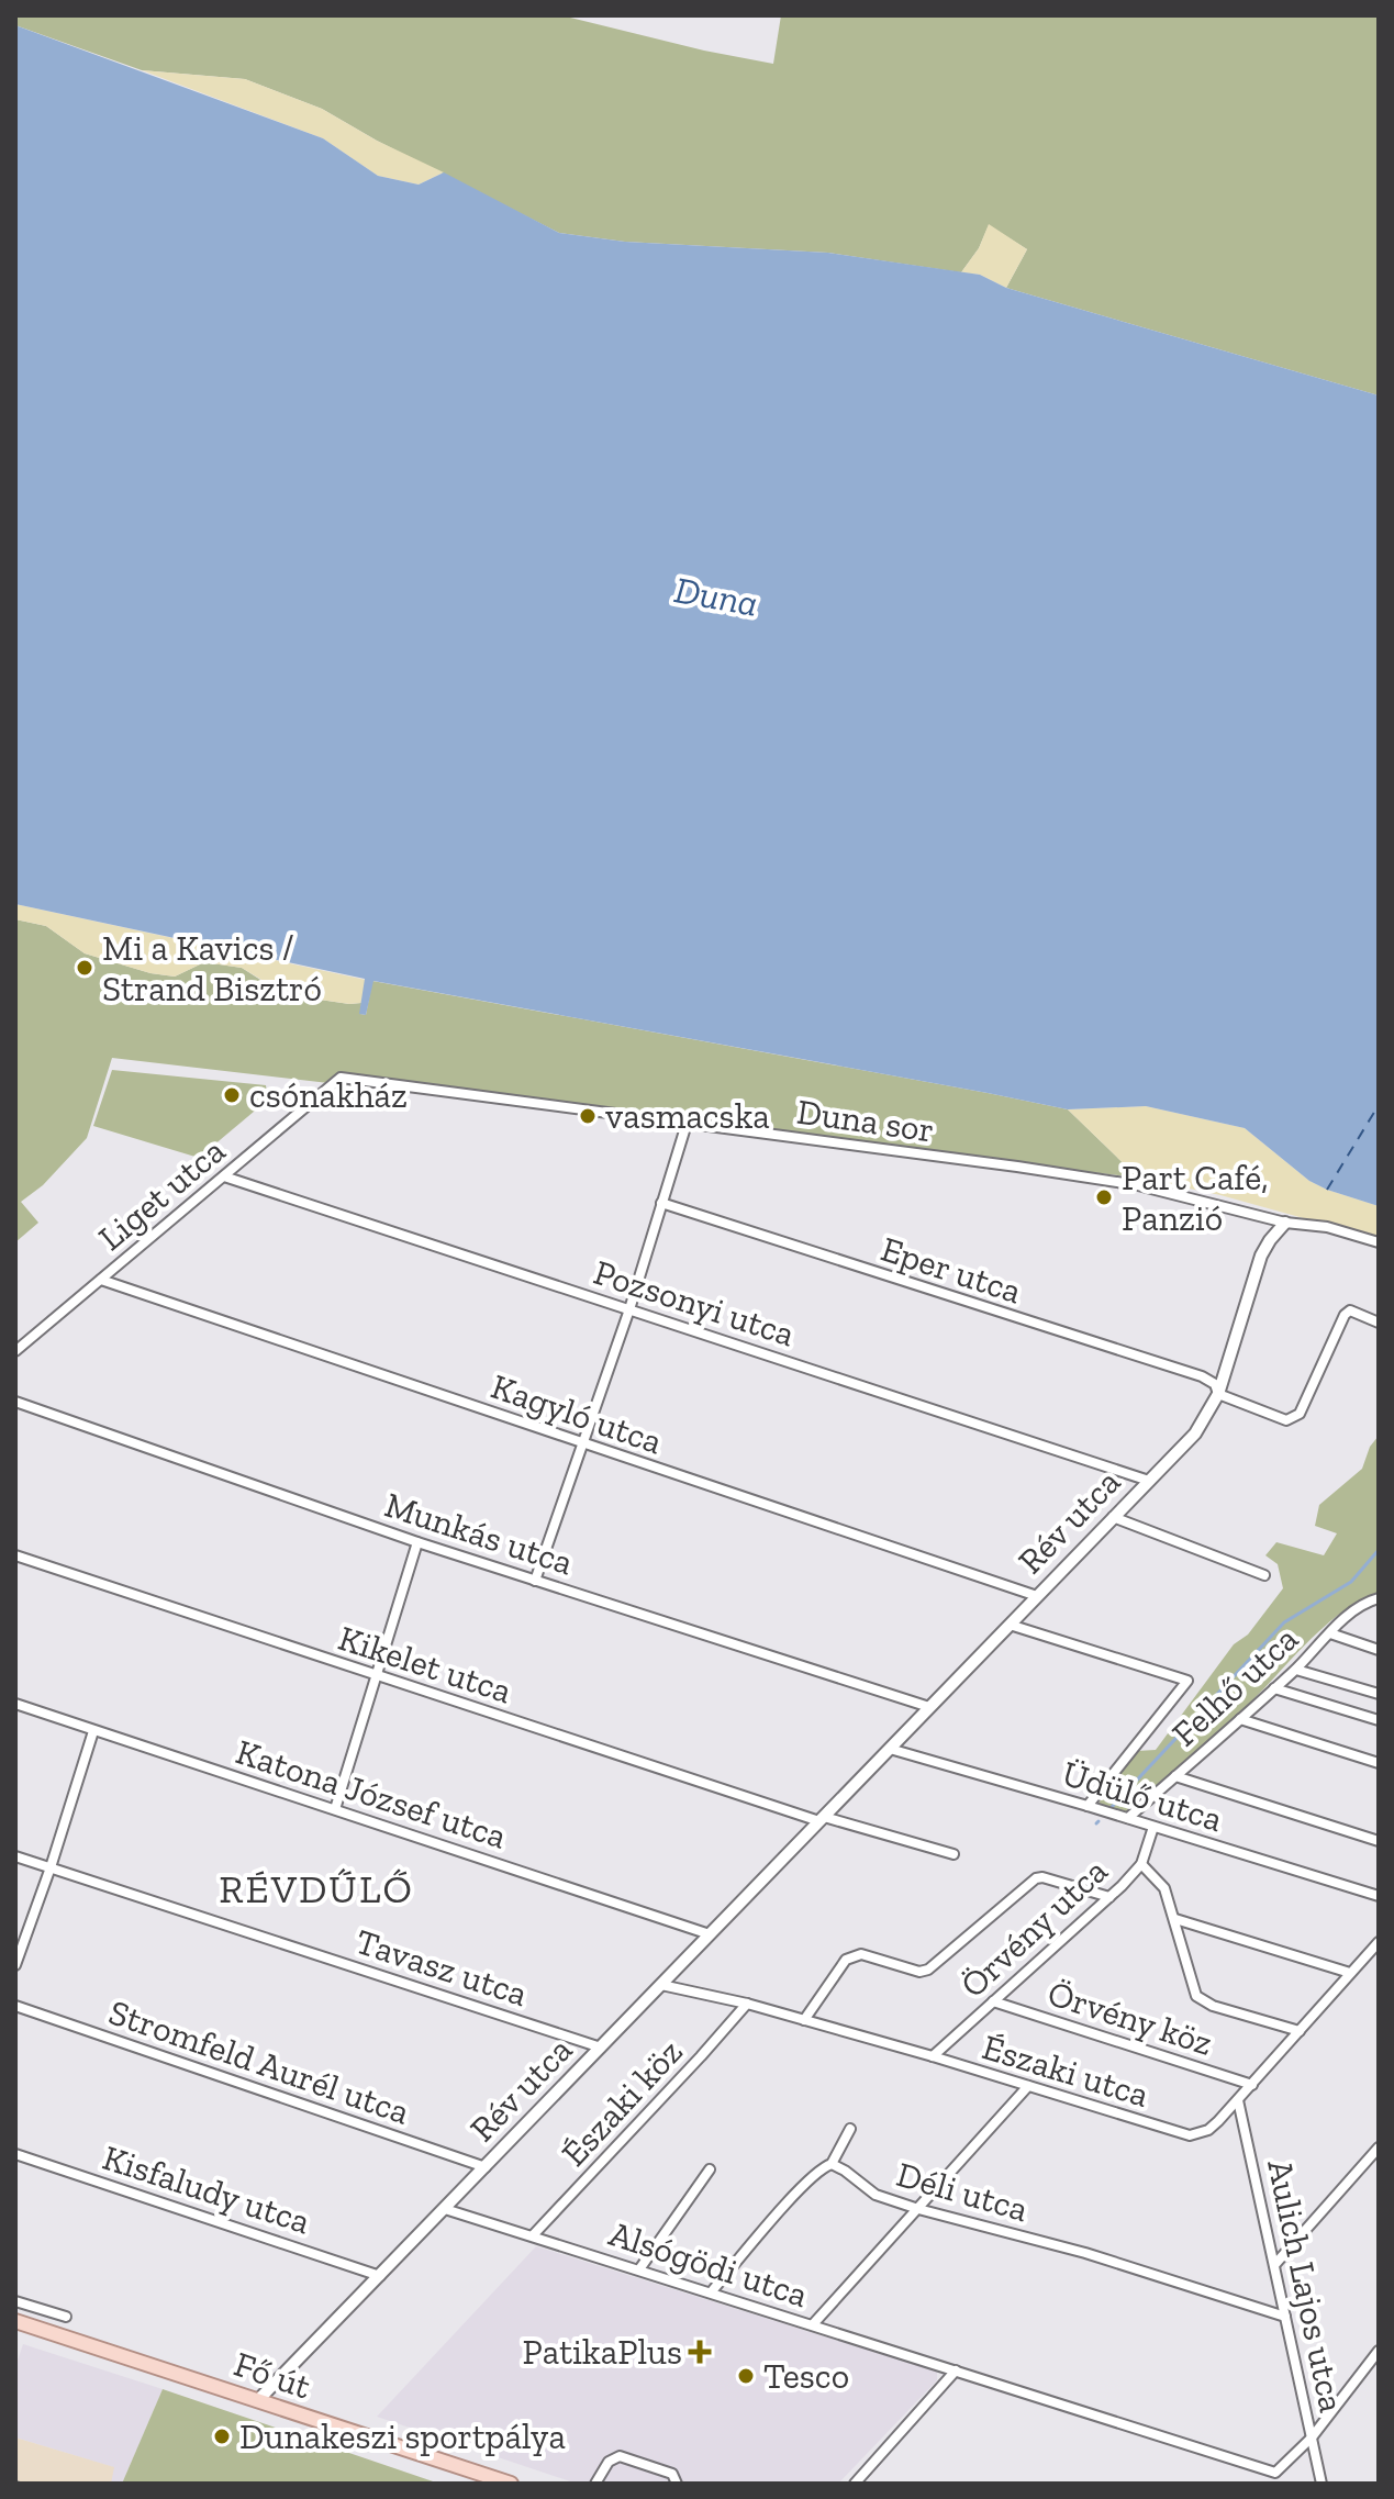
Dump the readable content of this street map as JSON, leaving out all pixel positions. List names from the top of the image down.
{
  "streets": {
    "main road": ["Fő út"],
    "street": [
      "Duna sor",
      "Liget utca",
      "Eper utca",
      "Pozsonyi utca",
      "Kagyló utca",
      "Rév utca",
      "Munkás utca",
      "Kikelet utca",
      "Felhő utca",
      "Katona József utca",
      "Üdülő utca",
      "Örvény utca",
      "Tavasz utca",
      "Örvény köz",
      "Stromfeld Aurél utca",
      "Északi utca",
      "Északi köz",
      "Kisfaludy utca",
      "Déli utca",
      "Alsógödi utca",
      "Aulich Lajos utca"
    ]
  },
  "crossings": [
    ["Duna sor", "Liget utca"],
    ["Duna sor", "Rév utca"],
    ["Liget utca", "Pozsonyi utca"],
    ["Liget utca", "Kagyló utca"],
    ["Eper utca", "Rév utca"],
    ["Pozsonyi utca", "Rév utca"],
    ["Kagyló utca", "Rév utca"],
    ["Rév utca", "Munkás utca"],
    ["Rév utca", "Kikelet utca"],
    ["Rév utca", "Katona József utca"],
    ["Rév utca", "Üdülő utca"],
    ["Rév utca", "Tavasz utca"],
    ["Rév utca", "Stromfeld Aurél utca"],
    ["Rév utca", "Északi utca"],
    ["Rév utca", "Kisfaludy utca"],
    ["Rév utca", "Alsógödi utca"],
    ["Rév utca", "Fő út"],
    ["Felhő utca", "Üdülő utca"],
    ["Üdülő utca", "Örvény utca"],
    ["Örvény utca", "Örvény köz"],
    ["Örvény utca", "Északi utca"],
    ["Örvény köz", "Északi utca"],
    ["Északi utca", "Északi köz"],
    ["Északi utca", "Aulich Lajos utca"],
    ["Északi köz", "Alsógödi utca"],
    ["Déli utca", "Aulich Lajos utca"],
    ["Alsógödi utca", "Aulich Lajos utca"]
  ],
  "districts": ["RÉVDŰLŐ"],
  "water": ["Duna"],
  "places": {
    "other": [
      "Mi a Kavics / Strand Bisztró",
      "csónakház",
      "vasmacska",
      "Part Café, Panzió",
      "Tesco",
      "Dunakeszi sportpálya"
    ],
    "health": ["PatikaPlus"]
  }
}
